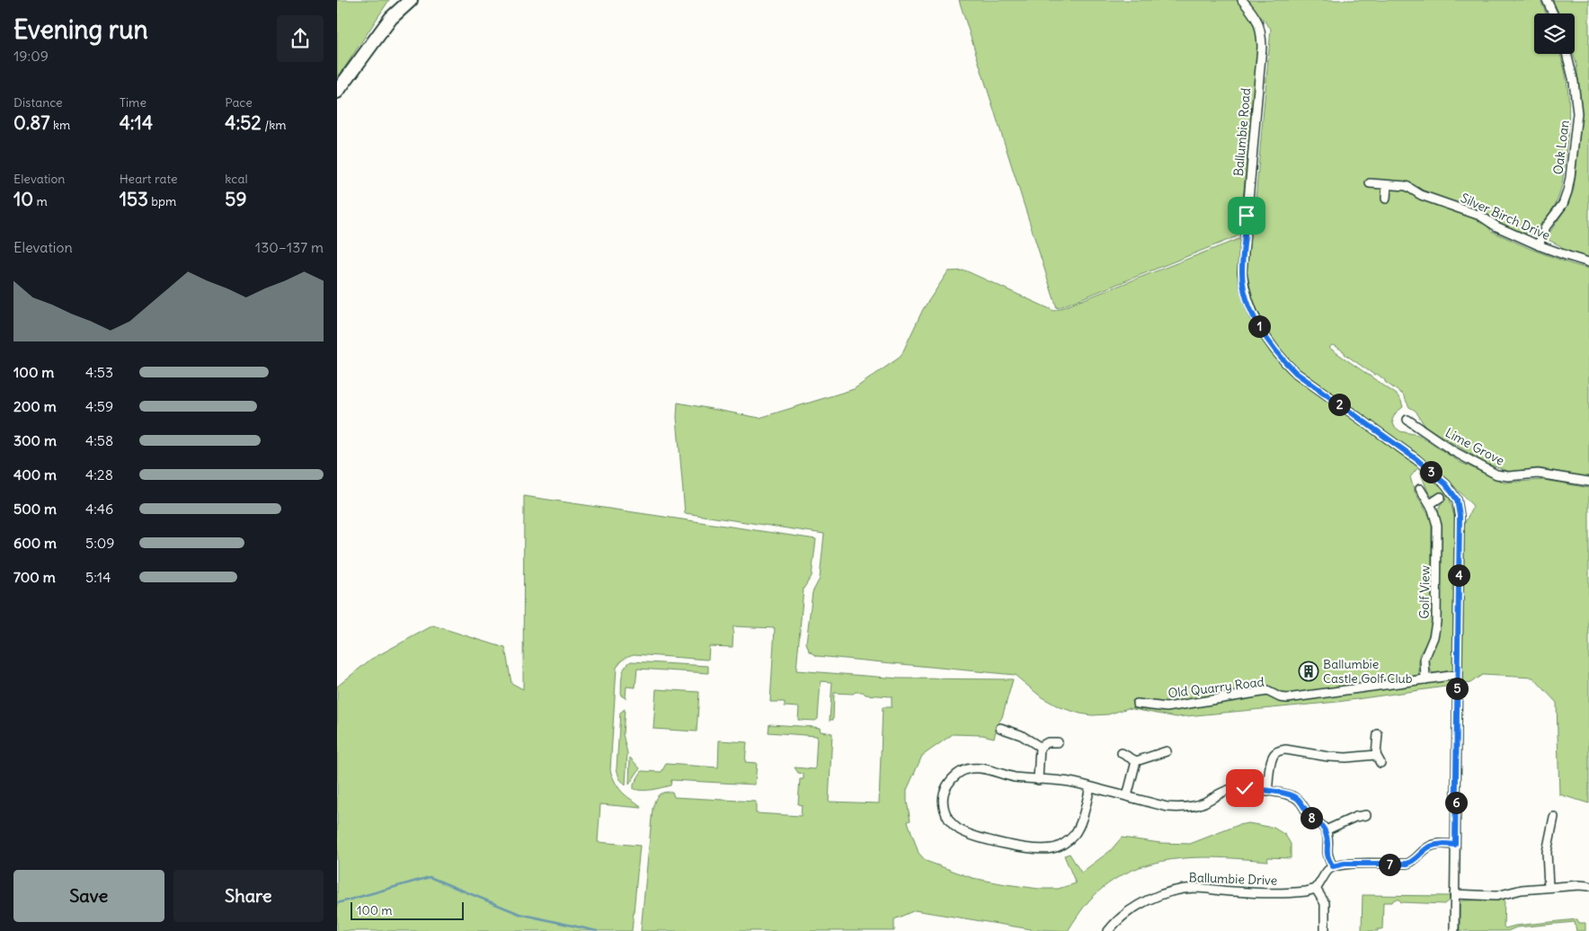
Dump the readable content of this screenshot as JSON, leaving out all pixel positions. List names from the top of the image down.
{
  "streets": {
    "street": [
      "Ballumbie Road",
      "Oak Loan",
      "Silver Birch Drive",
      "Lime Grove",
      "Golf View",
      "Old Quarry Road",
      "Ballumbie Drive"
    ]
  },
  "crossings": [
    ["Ballumbie Road", "Old Quarry Road"],
    ["Oak Loan", "Silver Birch Drive"],
    ["Golf View", "Old Quarry Road"]
  ],
  "places": {
    "building": ["Ballumbie Castle Golf Club"]
  },
  "scale_bar": "100 m",
  "page": {
    "heading": ["Evening run", "19:09"],
    "stats": [
      ["Distance", "0.87 km"],
      ["Time", "4:14"],
      ["Pace", "4:52 /km"],
      ["Elevation", "10 m"],
      ["Heart rate", "153 bpm"],
      ["kcal", "59"]
    ],
    "chart": ["Elevation", "130–137 m"],
    "pins": [
      "1",
      "2",
      "3",
      "4",
      "5",
      "6",
      "8",
      "7"
    ],
    "list": [
      {
        "name": "100 m",
        "note": "4:53"
      },
      {
        "name": "200 m",
        "note": "4:59"
      },
      {
        "name": "300 m",
        "note": "4:58"
      },
      {
        "name": "400 m",
        "note": "4:28"
      },
      {
        "name": "500 m",
        "note": "4:46"
      },
      {
        "name": "600 m",
        "note": "5:09"
      },
      {
        "name": "700 m",
        "note": "5:14"
      }
    ],
    "buttons": ["Save", "Share"],
    "scale": "100 m"
  }
}
